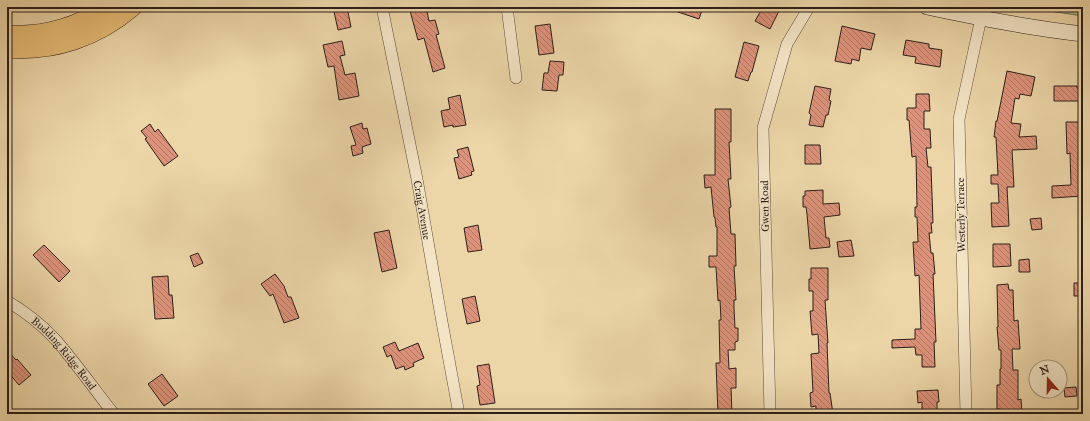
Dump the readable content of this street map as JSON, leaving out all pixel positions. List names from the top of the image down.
{
  "streets": {
    "street": [
      "Gwen Road",
      "Craig Avenue",
      "Westerly Terrace",
      "Budding Ridge Road"
    ]
  },
  "north": "top"
}
